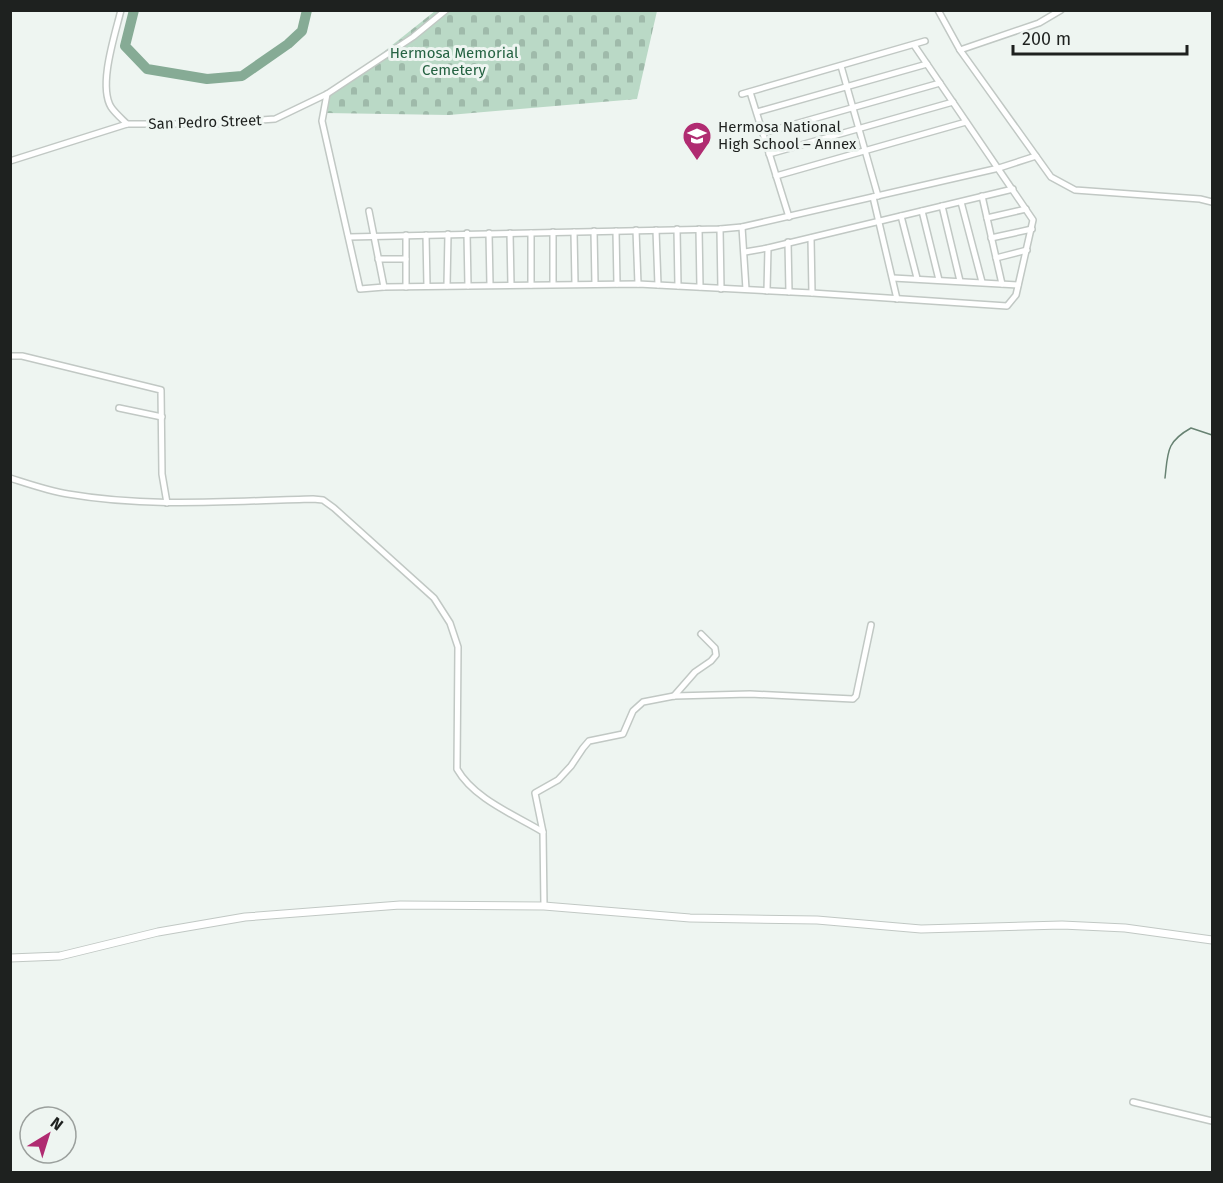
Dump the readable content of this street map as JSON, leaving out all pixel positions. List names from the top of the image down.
{
  "streets": {
    "street": ["San Pedro Street"]
  },
  "parks": ["Hermosa Memorial Cemetery"],
  "places": {
    "school or university": ["Hermosa National High School – Annex"]
  },
  "scale_bar": "200 m",
  "north": "top right"
}
